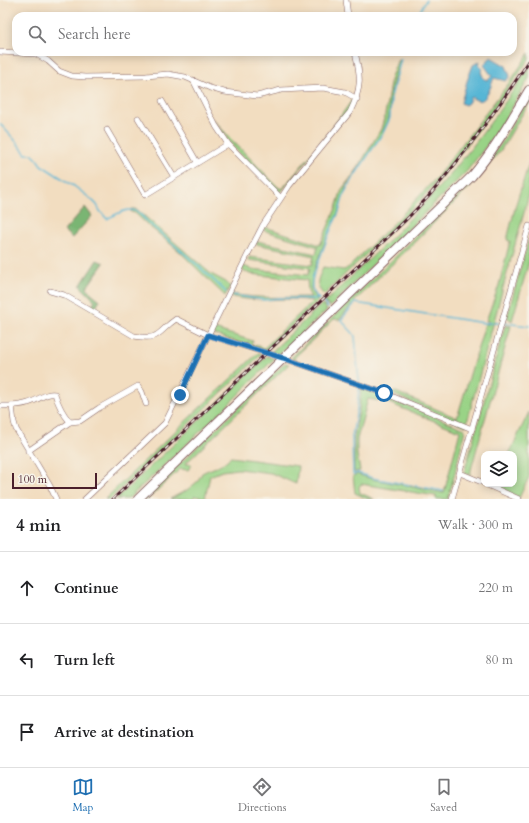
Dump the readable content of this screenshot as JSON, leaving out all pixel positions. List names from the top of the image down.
{
  "scale_bar": "100 m",
  "page": {
    "search": "Search here",
    "scale": "100 m",
    "heading": ["4 min", "Walk · 300 m"],
    "list": [
      ["Continue", "220 m"],
      ["Turn left", "80 m"],
      "Arrive at destination"
    ],
    "nav": ["Map", "Directions", "Saved"]
  }
}
